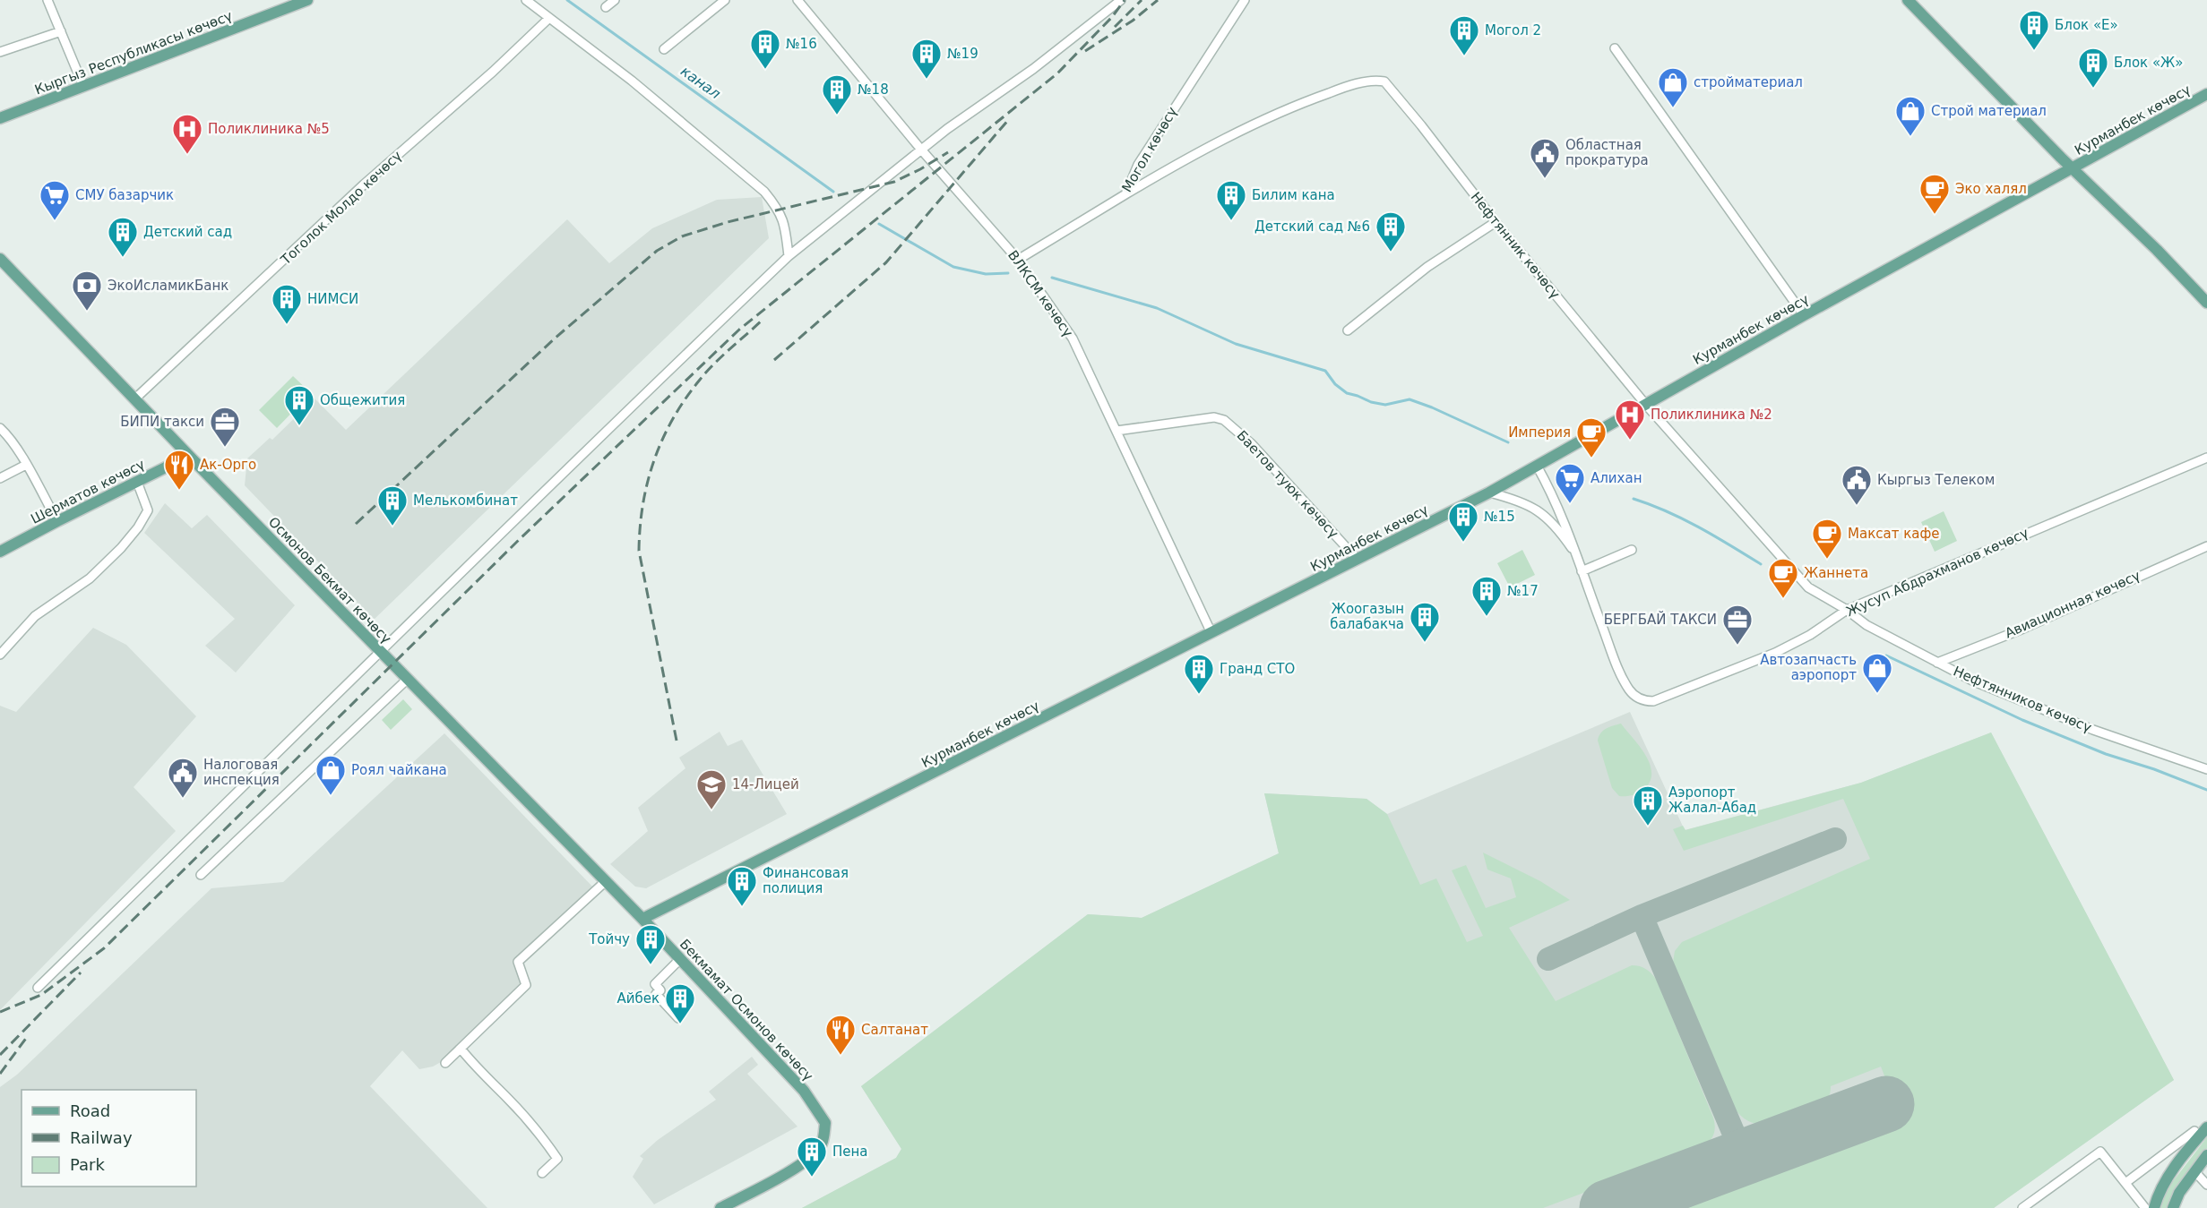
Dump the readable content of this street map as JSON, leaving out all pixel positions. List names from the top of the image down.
{
  "streets": {
    "main road": [
      "Кыргыз Республикасы көчөсү",
      "Курманбек көчөсү",
      "Шерматов көчөсү",
      "Осмонов Бекмат көчөсү",
      "Бекмамат Осмонов көчөсү"
    ],
    "street": [
      "Могол көчөсү",
      "Тоголок Молдо көчөсү",
      "Нефтянник көчөсү",
      "ВЛКСМ көчөсү",
      "Баетов туюк көчөсү",
      "Жусуп Абдрахманов көчөсү",
      "Авиационная көчөсү",
      "Нефтянников көчөсү"
    ]
  },
  "crossings": [
    ["Курманбек көчөсү", "Нефтянник көчөсү"],
    ["Курманбек көчөсү", "ВЛКСМ көчөсү"],
    ["Курманбек көчөсү", "Баетов туюк көчөсү"],
    ["Курманбек көчөсү", "Осмонов Бекмат көчөсү"],
    ["Курманбек көчөсү", "Бекмамат Осмонов көчөсү"],
    ["Могол көчөсү", "Нефтянник көчөсү"],
    ["Могол көчөсү", "ВЛКСМ көчөсү"],
    ["Тоголок Молдо көчөсү", "Осмонов Бекмат көчөсү"],
    ["Нефтянник көчөсү", "Жусуп Абдрахманов көчөсү"],
    ["Нефтянник көчөсү", "Нефтянников көчөсү"],
    ["ВЛКСМ көчөсү", "Баетов туюк көчөсү"],
    ["Шерматов көчөсү", "Осмонов Бекмат көчөсү"],
    ["Жусуп Абдрахманов көчөсү", "Нефтянников көчөсү"],
    ["Осмонов Бекмат көчөсү", "Бекмамат Осмонов көчөсү"],
    ["Авиационная көчөсү", "Нефтянников көчөсү"]
  ],
  "water": ["канал"],
  "places": {
    "building": [
      "Блок «Е»",
      "Могол 2",
      "№16",
      "№19",
      "Блок «Ж»",
      "№18",
      "Билим кана",
      "Детский сад №6",
      "Детский сад",
      "НИМСИ",
      "Общежития",
      "Мелькомбинат",
      "№15",
      "№17",
      "Жоогазын балабакча",
      "Гранд СТО",
      "Аэропорт Жалал-Абад",
      "Финансовая полиция",
      "Тойчу",
      "Айбек",
      "Пена"
    ],
    "shop": [
      "стройматериал",
      "Строй материал",
      "Автозапчасть аэропорт",
      "Роял чайкана"
    ],
    "hospital": ["Поликлиника №5", "Поликлиника №2"],
    "public building": ["Областная прократура", "Кыргыз Телеком", "Налоговая инспекция"],
    "cafe": [
      "Эко халял",
      "Империя",
      "Максат кафе",
      "Жаннета"
    ],
    "supermarket": ["СМУ базарчик", "Алихан"],
    "bank": ["ЭкоИсламикБанк"],
    "office": ["БИПИ такси", "БЕРГБАЙ ТАКСИ"],
    "restaurant": ["Ак-Орго", "Салтанат"],
    "school or university": ["14-Лицей"]
  },
  "legend": ["Road", "Railway", "Park"]
}
